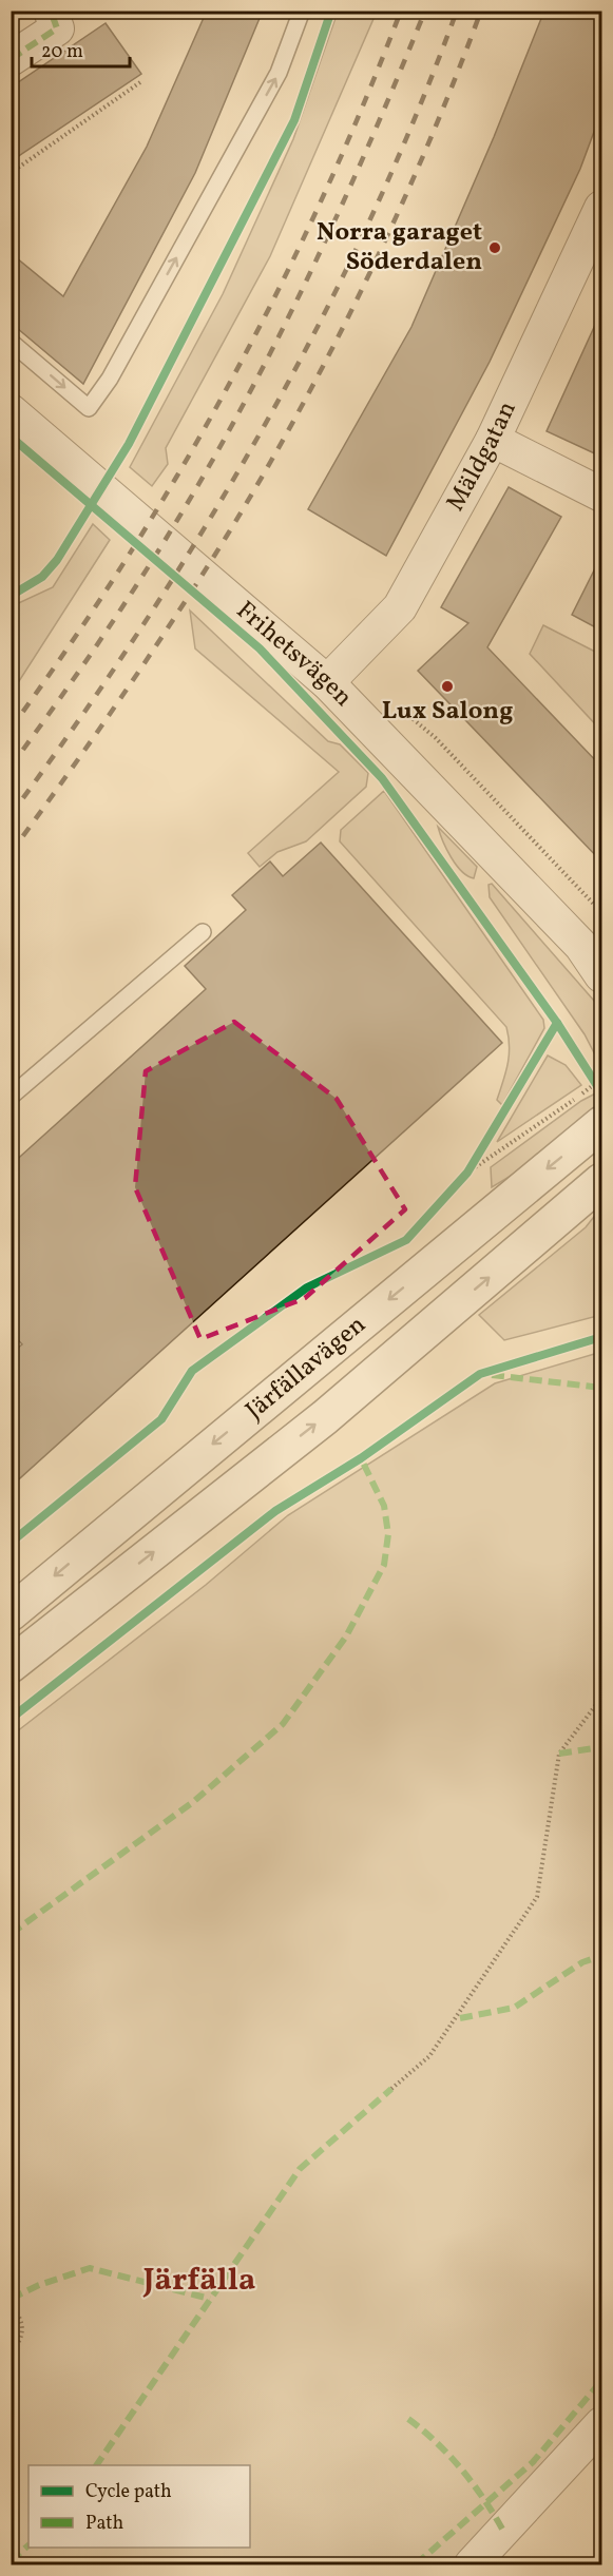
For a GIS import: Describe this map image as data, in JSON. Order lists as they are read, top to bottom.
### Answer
{
  "streets": {
    "street": ["Mäldgatan", "Frihetsvägen", "Järfällavägen"]
  },
  "crossings": [
    ["Mäldgatan", "Frihetsvägen"]
  ],
  "districts": ["Järfälla"],
  "places": ["Norra garaget Söderdalen", "Lux Salong"],
  "legend": ["Cycle path", "Path"],
  "scale_bar": "20 m"
}
